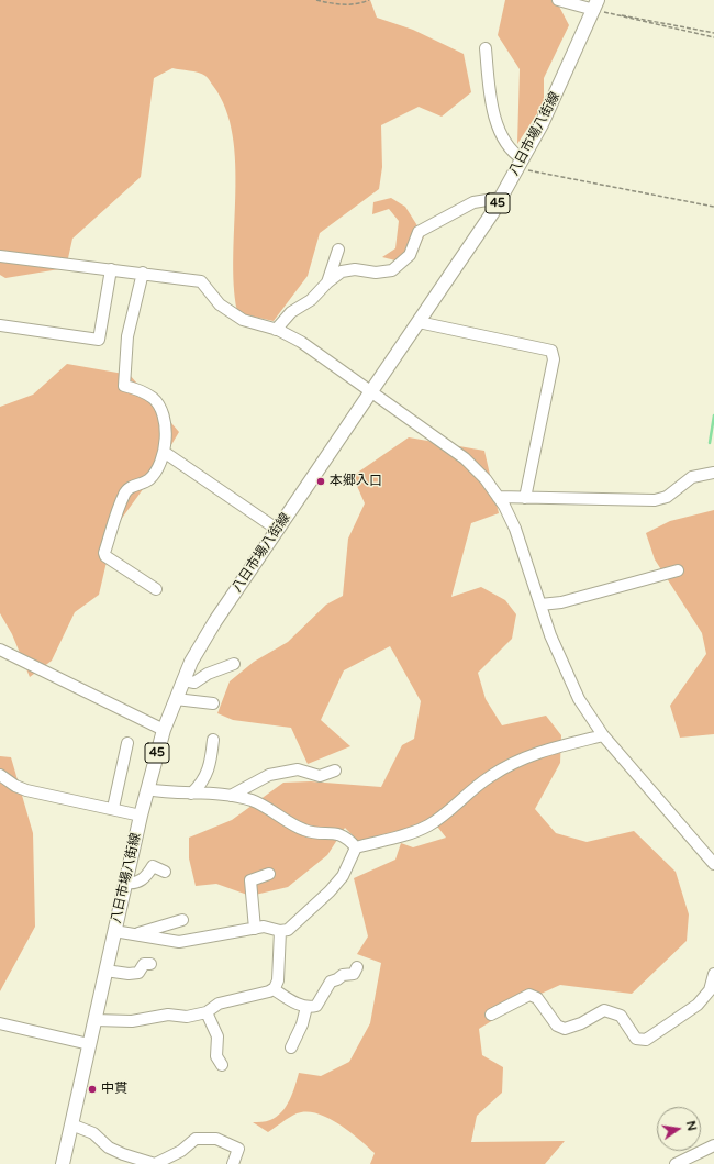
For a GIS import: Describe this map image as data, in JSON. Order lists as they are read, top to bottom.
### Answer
{
  "streets": {
    "main road": ["八日市場八街線", "45"]
  },
  "places": ["本郷入口", "中貫"],
  "north": "right"
}
